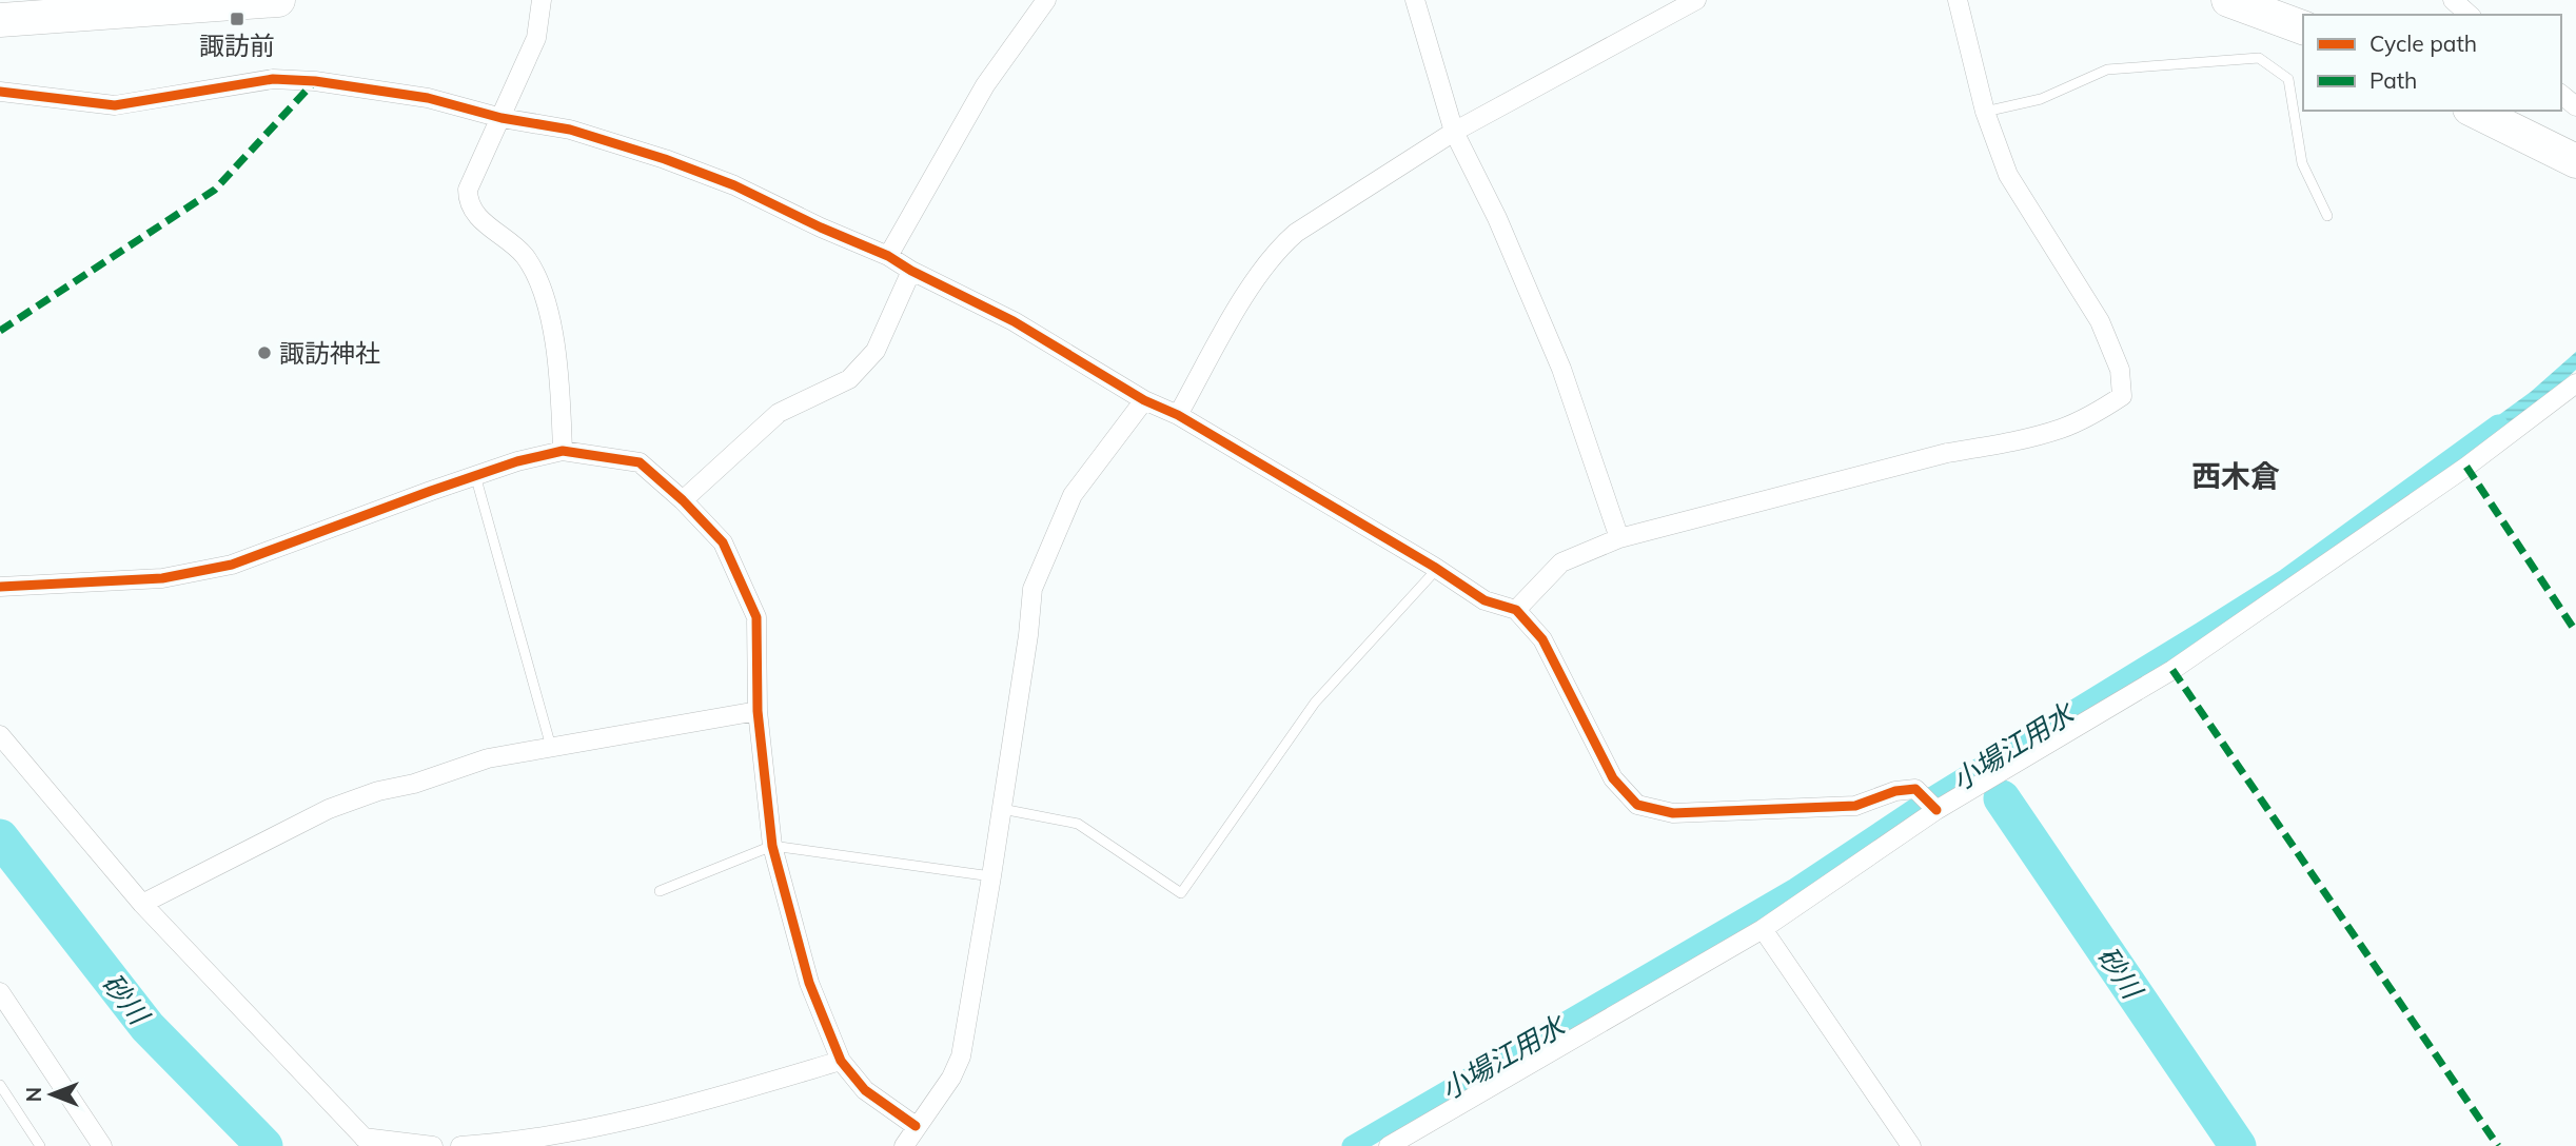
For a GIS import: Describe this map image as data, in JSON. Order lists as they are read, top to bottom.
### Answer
{
  "districts": ["西木倉"],
  "water": ["小場江用水", "砂川"],
  "places": {
    "transit": ["諏訪前"],
    "other": ["諏訪神社"]
  },
  "legend": ["Cycle path", "Path"],
  "north": "left"
}
